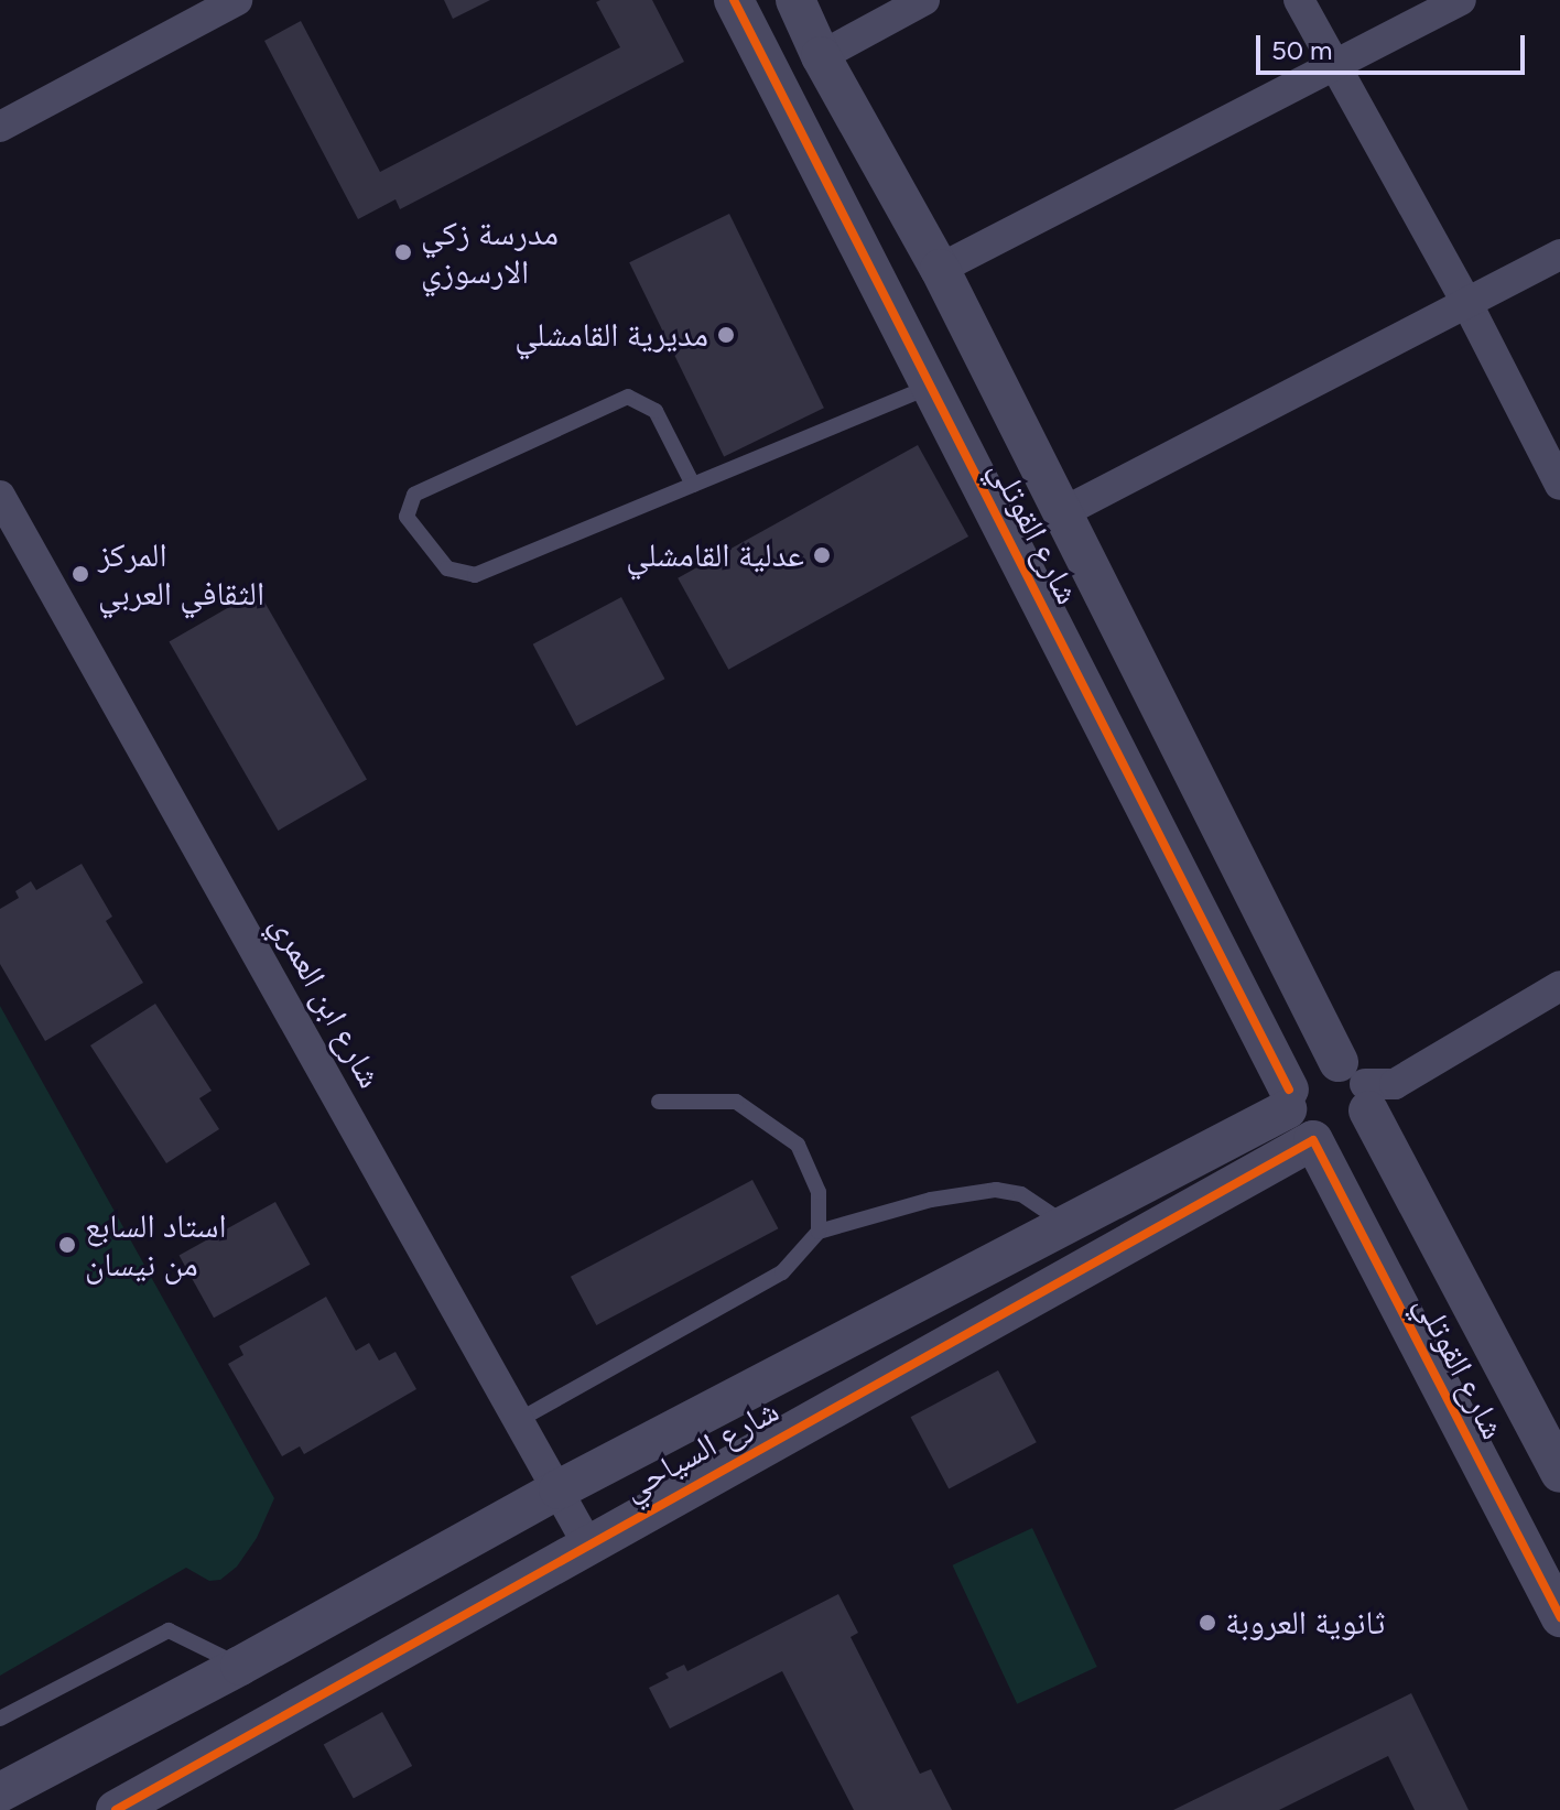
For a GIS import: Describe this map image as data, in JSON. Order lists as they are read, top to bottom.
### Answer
{
  "streets": {
    "street": ["شارع القوتلي", "شارع ابن العمري", "شارع السياحي"]
  },
  "crossings": [
    ["شارع القوتلي", "شارع السياحي"],
    ["شارع ابن العمري", "شارع السياحي"]
  ],
  "places": [
    "مدرسة زكي الارسوزي",
    "مديرية القامشلي",
    "عدلية القامشلي",
    "المركز الثقافي العربي",
    "استاد السابع من نيسان",
    "ثانوية العروبة"
  ],
  "scale_bar": "50 m"
}
